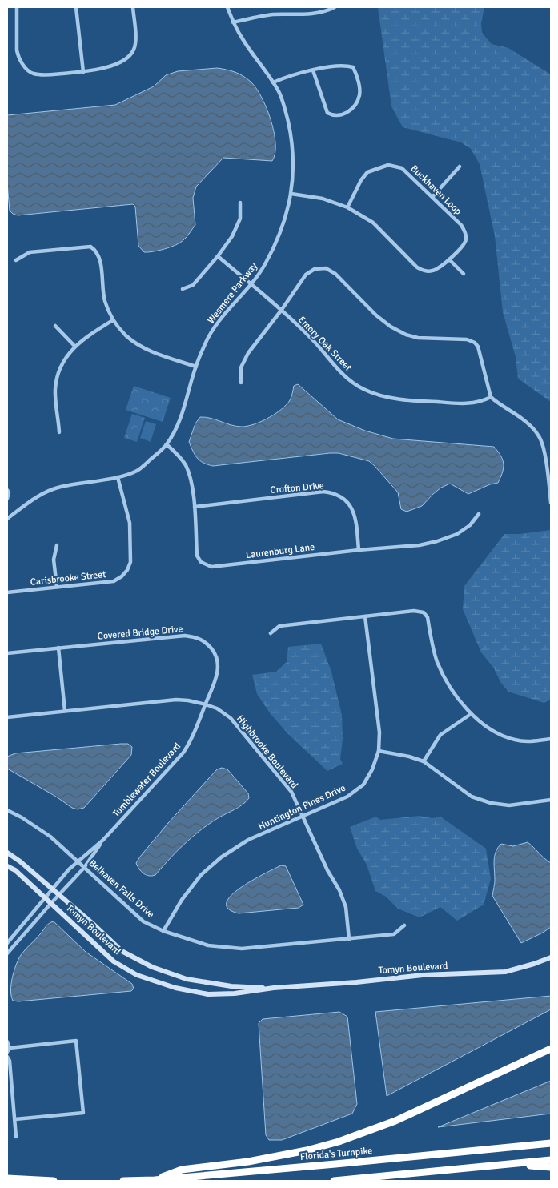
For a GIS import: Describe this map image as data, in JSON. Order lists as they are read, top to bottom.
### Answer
{
  "streets": {
    "highway": ["Florida's Turnpike"],
    "street": [
      "Buckhaven Loop",
      "Wesmere Parkway",
      "Emory Oak Street",
      "Crofton Drive",
      "Laurenburg Lane",
      "Carisbrooke Street",
      "Covered Bridge Drive",
      "Highbrooke Boulevard",
      "Tumblewater Boulevard",
      "Huntington Pines Drive",
      "Belhaven Falls Drive",
      "Tomyn Boulevard"
    ]
  },
  "crossings": [
    ["Buckhaven Loop", "Wesmere Parkway"],
    ["Wesmere Parkway", "Emory Oak Street"],
    ["Wesmere Parkway", "Laurenburg Lane"],
    ["Wesmere Parkway", "Carisbrooke Street"],
    ["Crofton Drive", "Laurenburg Lane"],
    ["Covered Bridge Drive", "Highbrooke Boulevard"],
    ["Covered Bridge Drive", "Tumblewater Boulevard"],
    ["Highbrooke Boulevard", "Tumblewater Boulevard"],
    ["Highbrooke Boulevard", "Huntington Pines Drive"],
    ["Highbrooke Boulevard", "Belhaven Falls Drive"],
    ["Tumblewater Boulevard", "Belhaven Falls Drive"],
    ["Tumblewater Boulevard", "Tomyn Boulevard"],
    ["Huntington Pines Drive", "Belhaven Falls Drive"]
  ]
}
